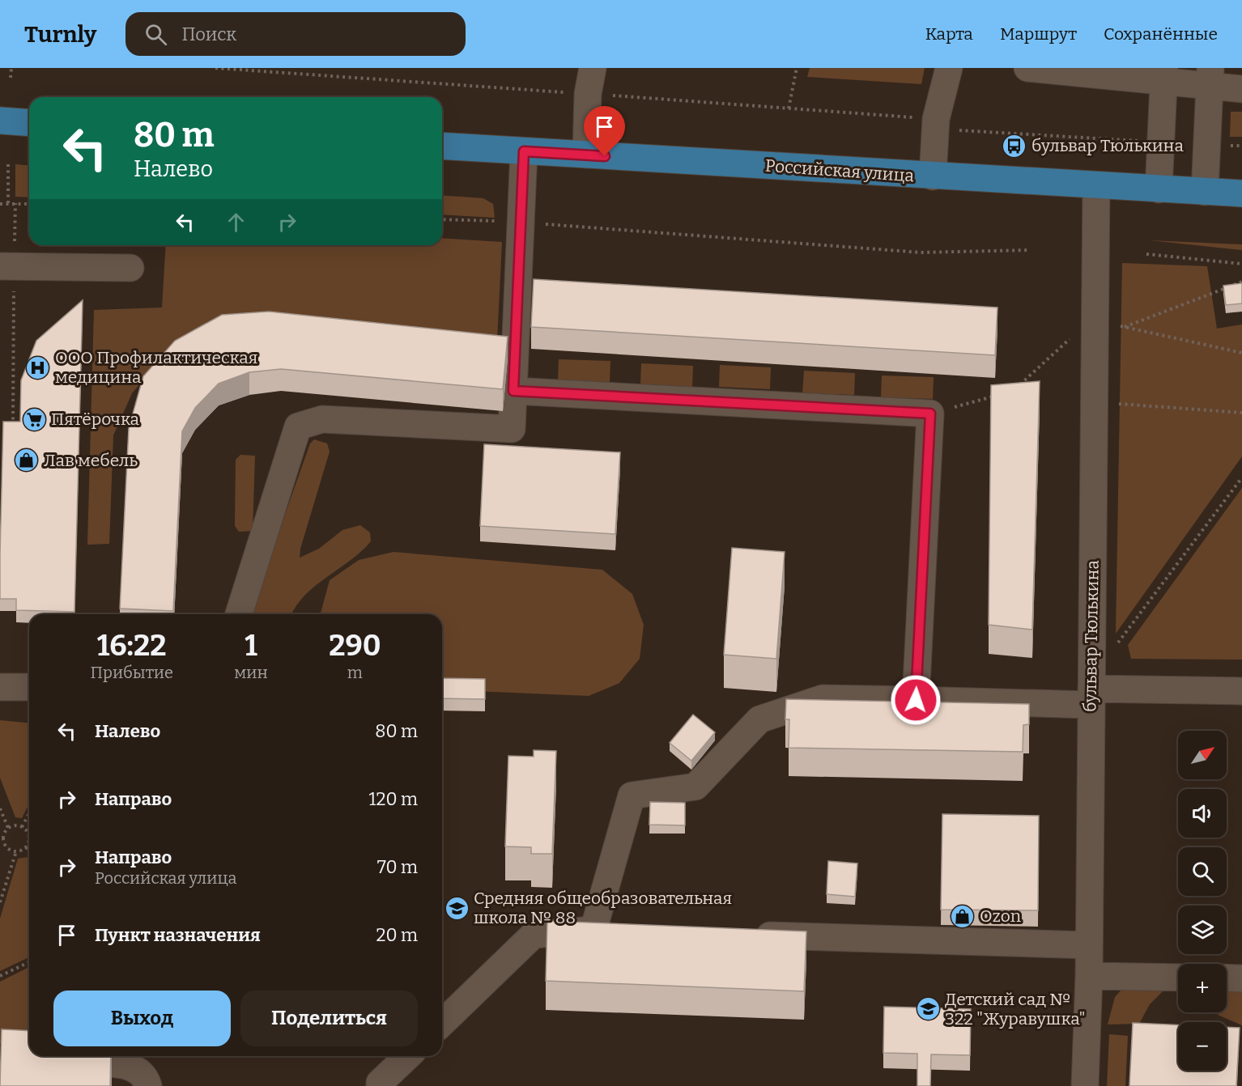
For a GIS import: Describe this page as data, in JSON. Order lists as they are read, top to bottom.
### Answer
{
  "streets": {
    "main road": ["Российская улица"],
    "street": ["бульвар Тюлькина"]
  },
  "crossings": [
    ["Российская улица", "бульвар Тюлькина"]
  ],
  "places": {
    "bus stop": ["бульвар Тюлькина"],
    "hospital": ["ООО Профилактическая медицина"],
    "supermarket": ["Пятёрочка"],
    "shop": ["Лав мебель", "Ozon"],
    "school or university": ["Средняя общеобразовательная школа № 88", "Детский сад № 322 \"Журавушка\""]
  },
  "north": "top right",
  "page": {
    "header": "Turnly",
    "search": "Поиск",
    "nav": ["Карта", "Маршрут", "Сохранённые"],
    "turn": ["80 m", "Налево"],
    "eta": [
      "16:22",
      "Прибытие",
      "1",
      "мин",
      "290",
      "m"
    ],
    "list": [
      {
        "name": "Налево",
        "value": "80 m"
      },
      {
        "name": "Направо",
        "value": "120 m"
      },
      {
        "name": "Направо",
        "note": "Российская улица",
        "value": "70 m"
      },
      {
        "name": "Пункт назначения",
        "value": "20 m"
      }
    ],
    "map_buttons": ["+", "−"],
    "buttons": ["Выход", "Поделиться"]
  }
}
